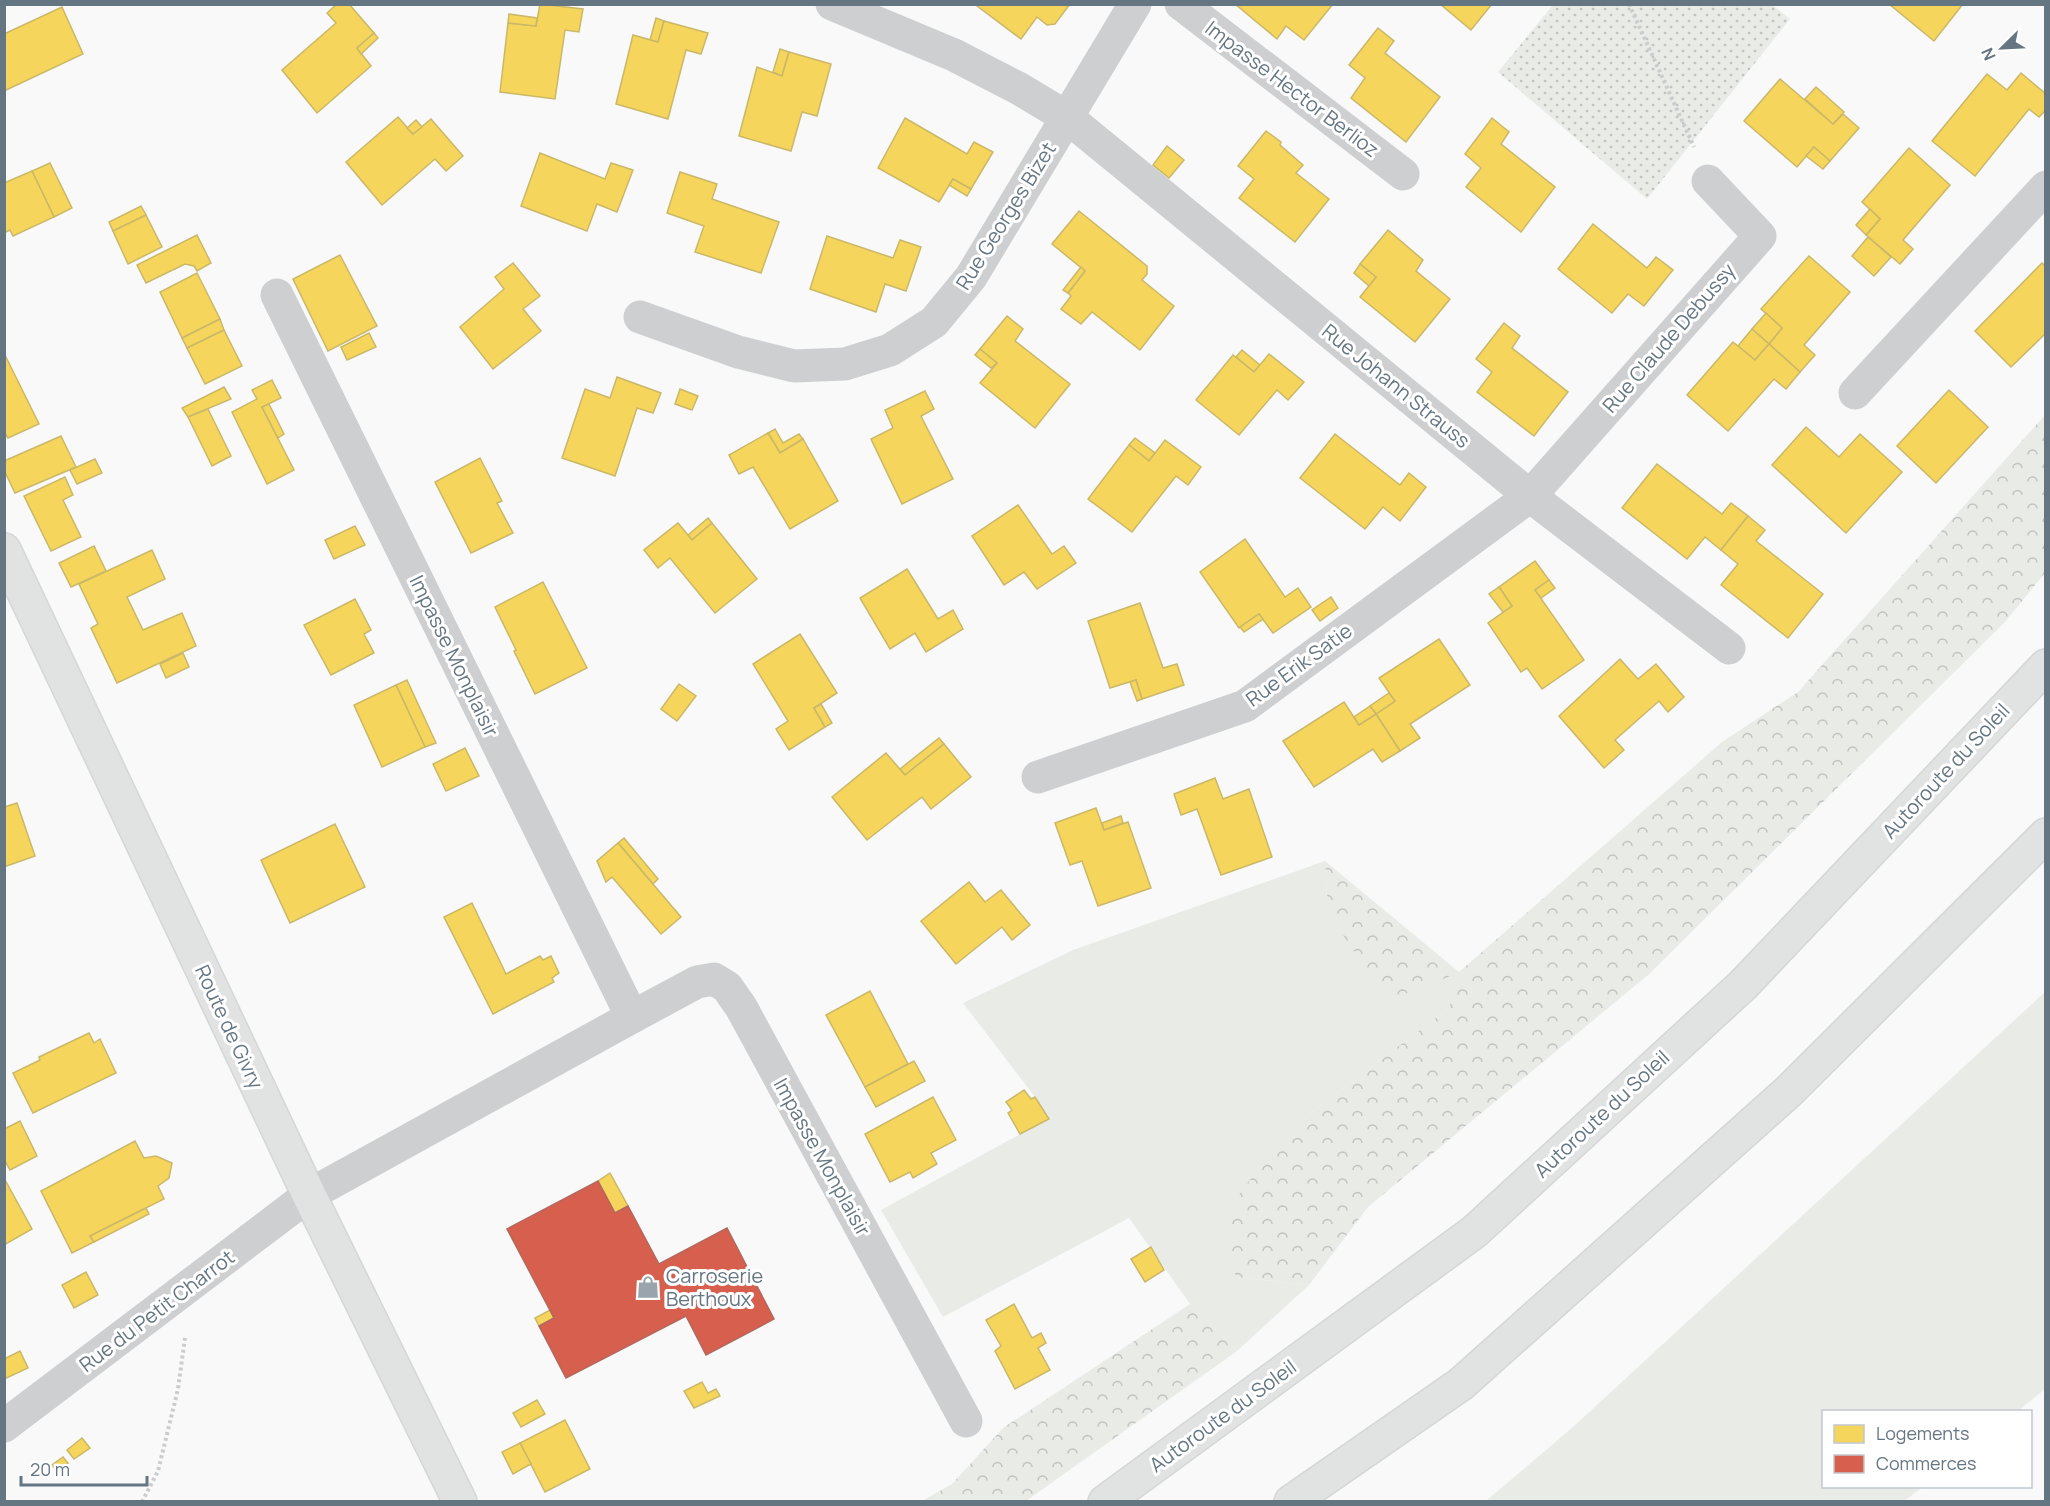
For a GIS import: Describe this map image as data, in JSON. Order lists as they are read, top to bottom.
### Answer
{
  "streets": {
    "main road": ["Autoroute du Soleil", "Route de Givry"],
    "street": [
      "Impasse Hector Berlioz",
      "Rue Georges Bizet",
      "Rue Claude Debussy",
      "Rue Johann Strauss",
      "Impasse Monplaisir",
      "Rue Erik Satie",
      "Rue du Petit Charrot"
    ]
  },
  "crossings": [
    ["Rue Georges Bizet", "Rue Johann Strauss"],
    ["Rue Claude Debussy", "Rue Johann Strauss"],
    ["Rue Claude Debussy", "Rue Erik Satie"],
    ["Rue Johann Strauss", "Rue Erik Satie"],
    ["Impasse Monplaisir", "Route de Givry"],
    ["Impasse Monplaisir", "Rue du Petit Charrot"],
    ["Route de Givry", "Rue du Petit Charrot"]
  ],
  "places": {
    "shop": ["Carroserie Berthoux"]
  },
  "legend": ["Logements", "Commerces"],
  "scale_bar": "20 m",
  "north": "bottom left"
}
